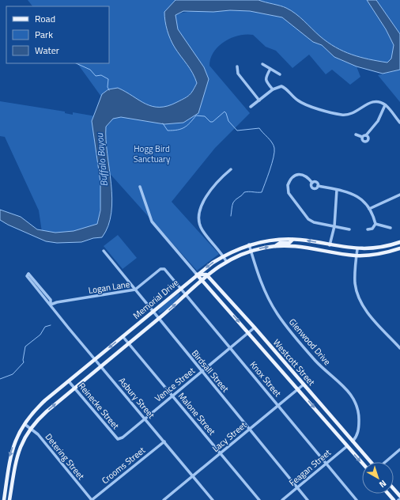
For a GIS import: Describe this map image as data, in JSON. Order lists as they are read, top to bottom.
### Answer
{
  "streets": {
    "main road": ["Memorial Drive", "Westcott Street"],
    "street": [
      "Logan Lane",
      "Glenwood Drive",
      "Birdsall Street",
      "Knox Street",
      "Venice Street",
      "Asbury Street",
      "Reinecke Street",
      "Malone Street",
      "Lacy Street",
      "Detering Street",
      "Crooms Street",
      "Feagan Street"
    ]
  },
  "crossings": [
    ["Logan Lane", "Birdsall Street"],
    ["Logan Lane", "Knox Street"],
    ["Logan Lane", "Asbury Street"],
    ["Memorial Drive", "Glenwood Drive"],
    ["Memorial Drive", "Westcott Street"],
    ["Memorial Drive", "Birdsall Street"],
    ["Memorial Drive", "Knox Street"],
    ["Memorial Drive", "Asbury Street"],
    ["Memorial Drive", "Reinecke Street"],
    ["Memorial Drive", "Malone Street"],
    ["Memorial Drive", "Detering Street"],
    ["Glenwood Drive", "Westcott Street"],
    ["Westcott Street", "Venice Street"],
    ["Westcott Street", "Lacy Street"],
    ["Westcott Street", "Feagan Street"],
    ["Birdsall Street", "Venice Street"],
    ["Birdsall Street", "Lacy Street"],
    ["Birdsall Street", "Feagan Street"],
    ["Knox Street", "Venice Street"],
    ["Knox Street", "Lacy Street"],
    ["Knox Street", "Feagan Street"],
    ["Venice Street", "Asbury Street"],
    ["Venice Street", "Reinecke Street"],
    ["Venice Street", "Malone Street"],
    ["Asbury Street", "Lacy Street"],
    ["Asbury Street", "Crooms Street"],
    ["Malone Street", "Lacy Street"],
    ["Detering Street", "Crooms Street"]
  ],
  "water": ["Buffalo Bayou"],
  "parks": ["Hogg Bird Sanctuary"],
  "legend": ["Road", "Park", "Water"],
  "north": "bottom right"
}
